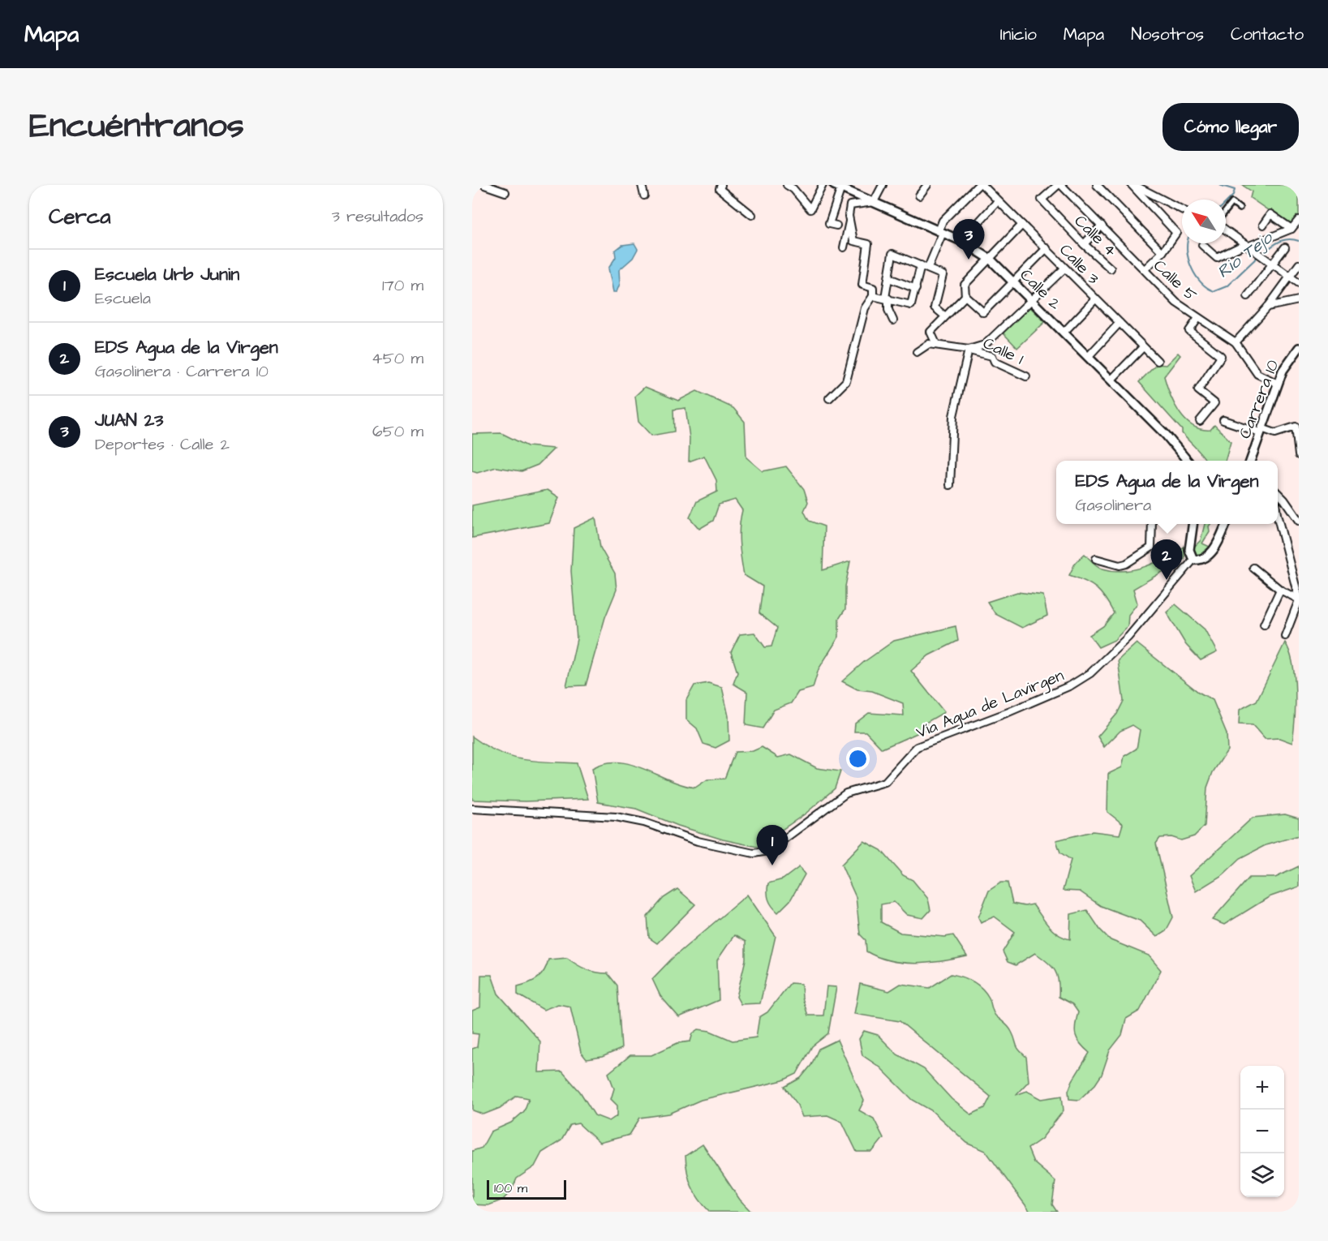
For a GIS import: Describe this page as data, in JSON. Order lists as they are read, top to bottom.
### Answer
{
  "streets": {
    "street": [
      "Calle 4",
      "Calle 3",
      "Calle 5",
      "Calle 2",
      "Calle 1",
      "Carrera 10",
      "Vía Agua de Lavirgen"
    ]
  },
  "crossings": [
    ["Calle 4", "Calle 5"],
    ["Calle 5", "Carrera 10"]
  ],
  "water": ["Rio Tejo"],
  "scale_bar": "100 m",
  "north": "top left",
  "page": {
    "header": "Mapa",
    "nav": [
      "Inicio",
      "Mapa",
      "Nosotros",
      "Contacto"
    ],
    "title": "Encuéntranos",
    "buttons": "Cómo llegar",
    "heading": ["Cerca", "3 resultados"],
    "pins": ["3", "2", "1"],
    "list": [
      {
        "mark": "1",
        "name": "Escuela Urb Junin",
        "note": "Escuela",
        "value": "170 m"
      },
      {
        "mark": "2",
        "name": "EDS Agua de la Virgen",
        "note": "Gasolinera · Carrera 10",
        "value": "450 m"
      },
      {
        "mark": "3",
        "name": "JUAN 23",
        "note": "Deportes · Calle 2",
        "value": "650 m"
      }
    ],
    "popup": ["EDS Agua de la Virgen", "Gasolinera"],
    "map_buttons": ["+", "−"],
    "scale": "100 m"
  }
}
